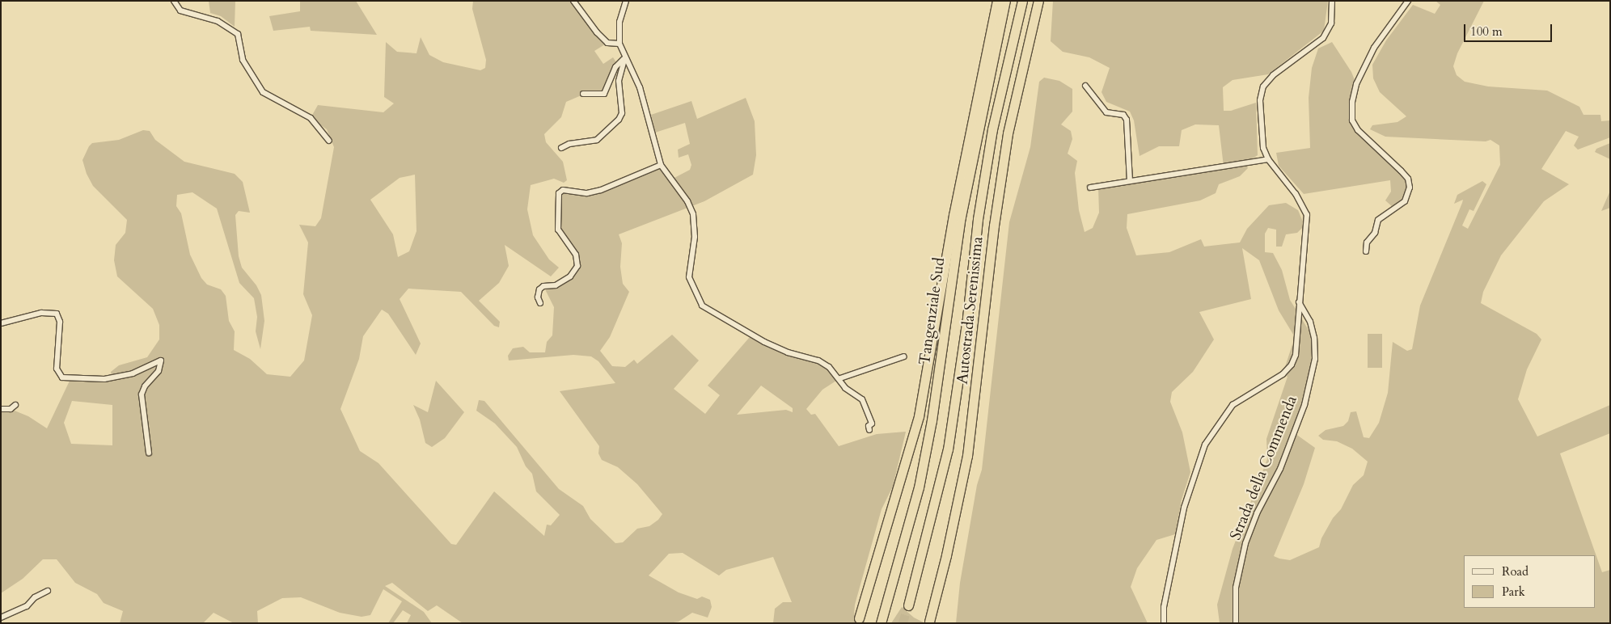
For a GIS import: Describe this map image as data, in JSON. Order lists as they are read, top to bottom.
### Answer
{
  "streets": {
    "highway": ["Autostrada Serenissima", "Tangenziale Sud"],
    "street": ["Strada della Commenda"]
  },
  "legend": ["Road", "Park"],
  "scale_bar": "100 m"
}
